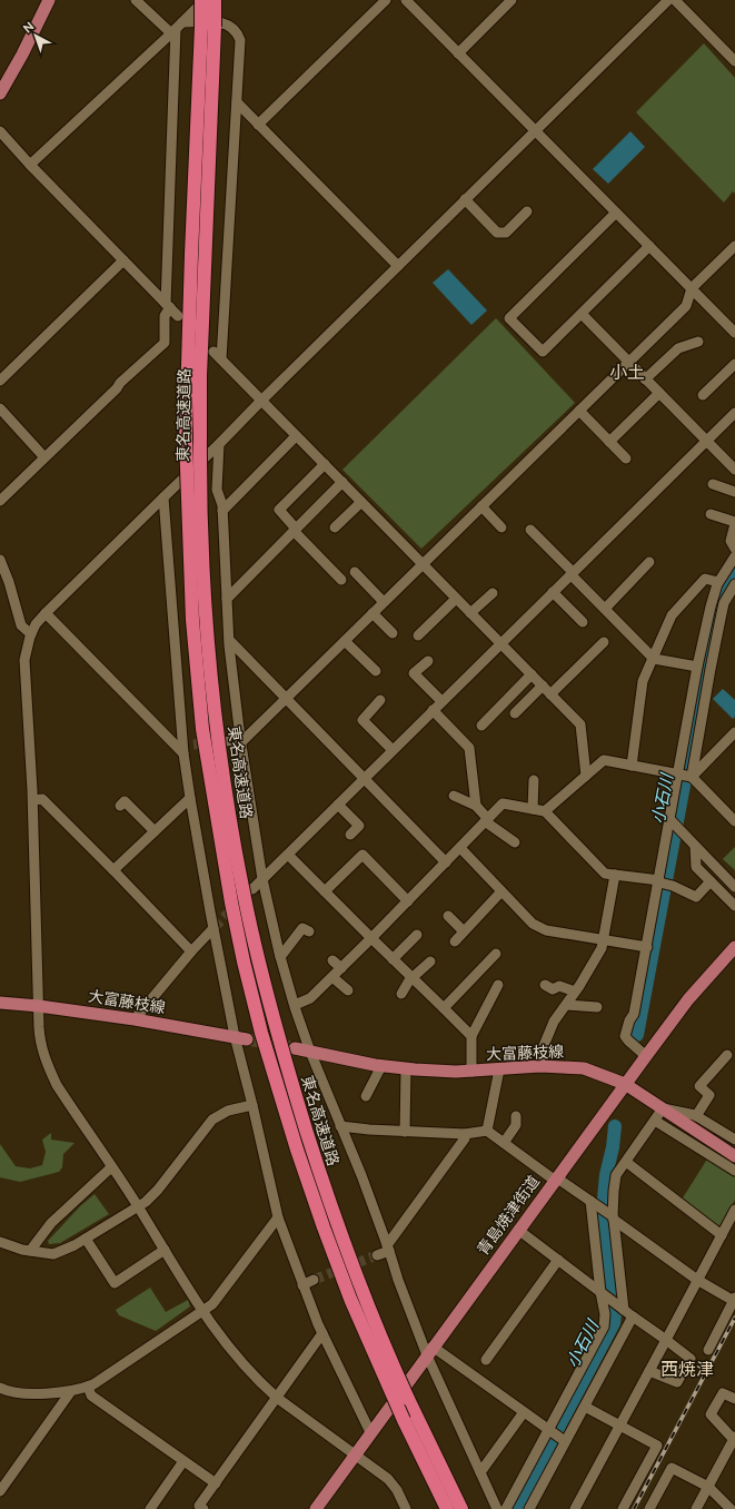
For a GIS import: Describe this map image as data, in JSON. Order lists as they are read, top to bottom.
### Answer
{
  "streets": {
    "highway": ["東名高速道路"],
    "main road": ["大富藤枝線", "青島焼津街道"]
  },
  "crossings": [
    ["大富藤枝線", "青島焼津街道"]
  ],
  "districts": ["小土", "西焼津"],
  "water": ["小石川"],
  "north": "top left"
}
